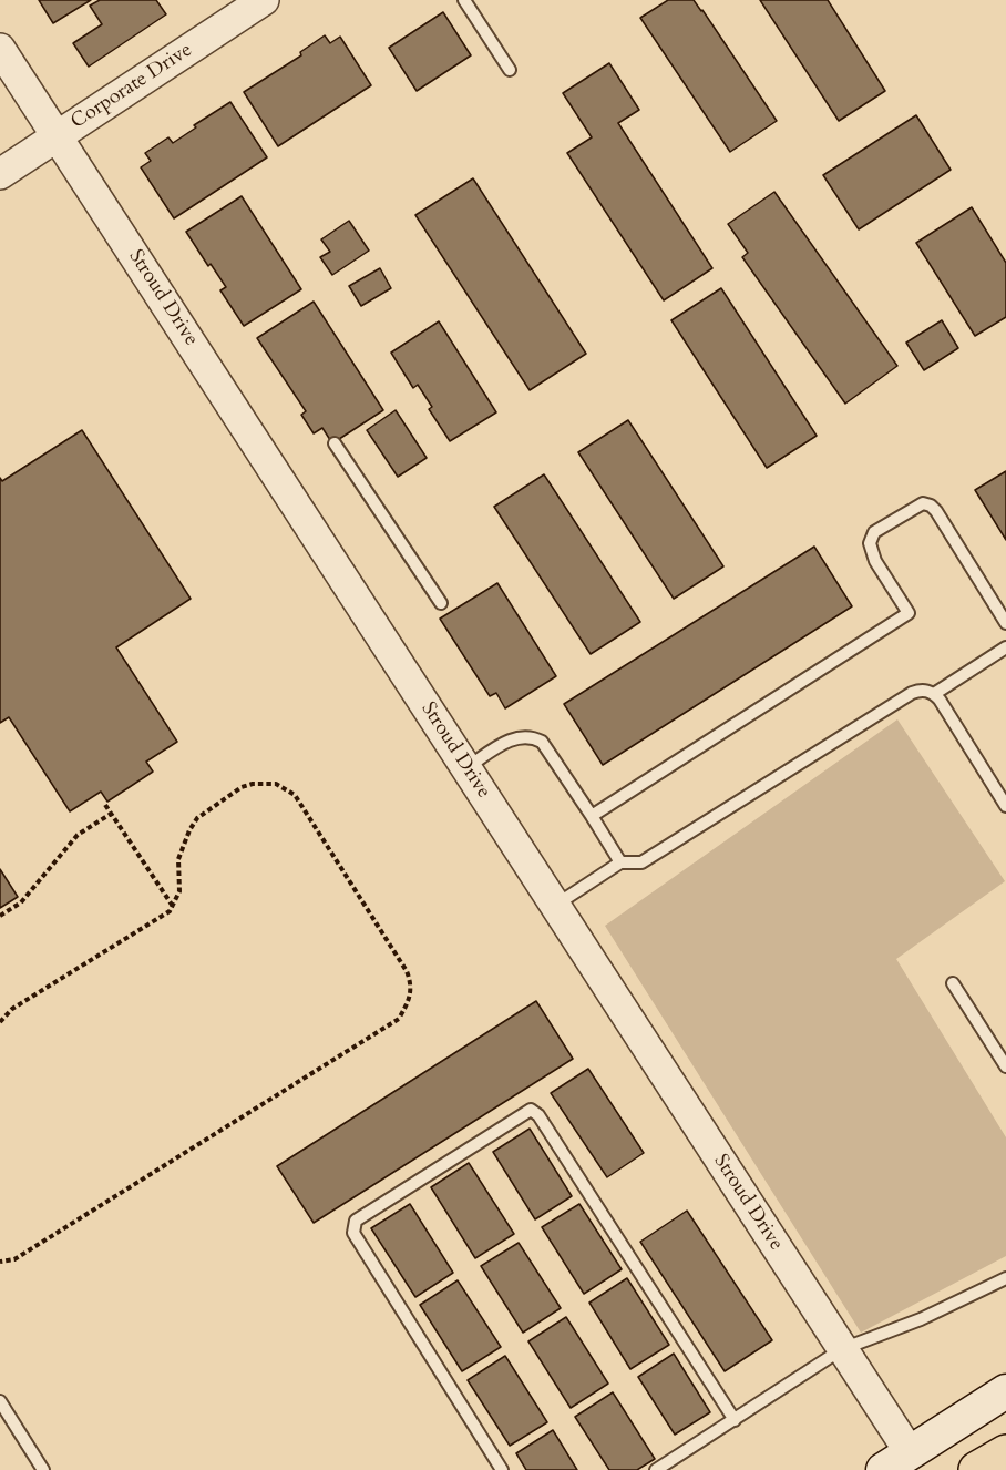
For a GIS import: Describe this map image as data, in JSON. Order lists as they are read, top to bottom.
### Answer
{
  "streets": {
    "street": ["Corporate Drive", "Stroud Drive"]
  },
  "crossings": [
    ["Corporate Drive", "Stroud Drive"]
  ]
}
